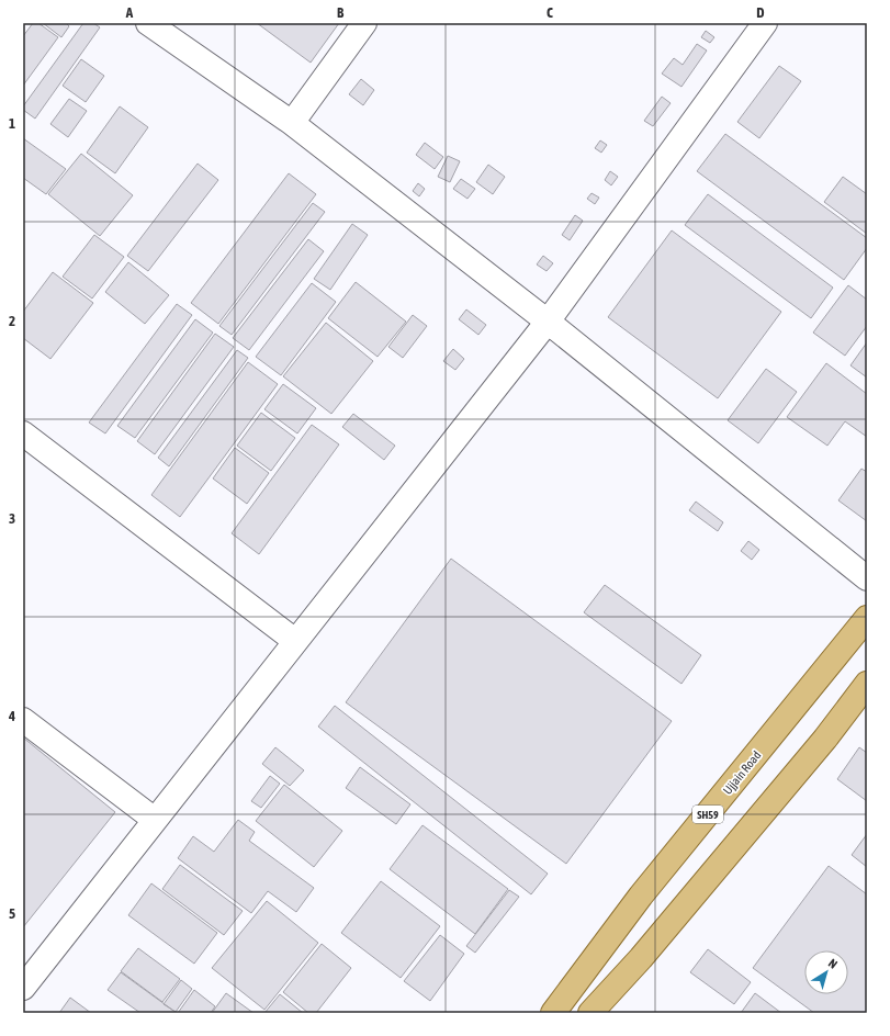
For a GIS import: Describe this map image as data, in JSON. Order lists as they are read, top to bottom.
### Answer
{
  "streets": {
    "main road": ["Ujjain Road", "SH59"]
  },
  "north": "top right",
  "grid": {
    "columns": [
      "A",
      "B",
      "C",
      "D"
    ],
    "rows": [
      "1",
      "2",
      "3",
      "4",
      "5"
    ]
  }
}
